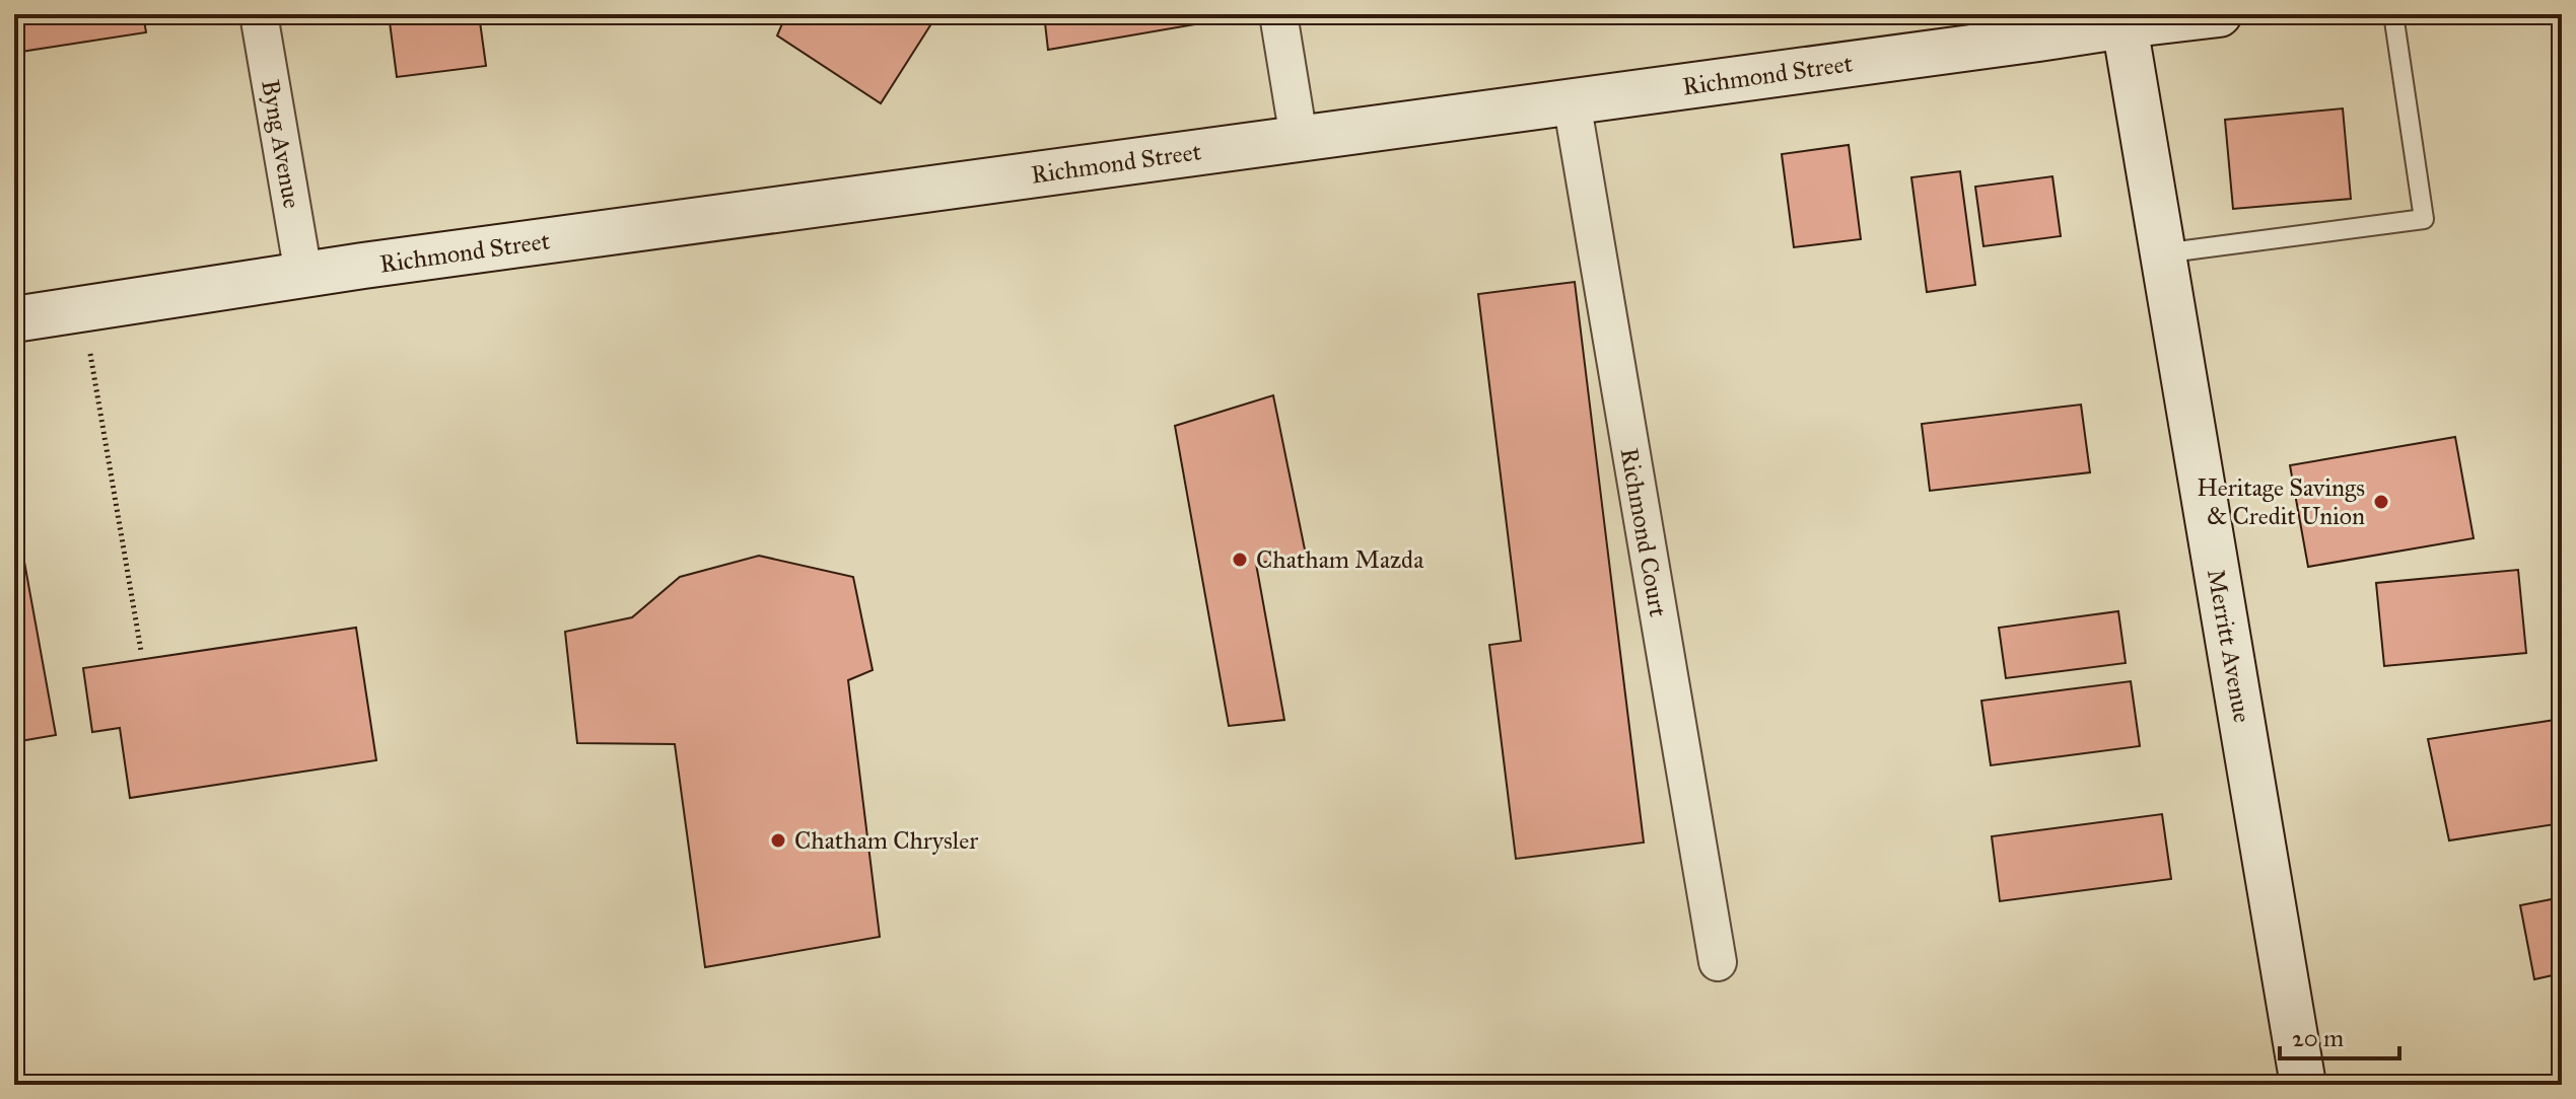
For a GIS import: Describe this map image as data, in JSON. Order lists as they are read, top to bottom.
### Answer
{
  "streets": {
    "main road": ["Richmond Street", "Merritt Avenue"],
    "street": ["Byng Avenue", "Richmond Court"]
  },
  "crossings": [
    ["Richmond Street", "Byng Avenue"],
    ["Richmond Street", "Richmond Court"],
    ["Richmond Street", "Merritt Avenue"]
  ],
  "places": ["Heritage Savings & Credit Union", "Chatham Mazda", "Chatham Chrysler"],
  "scale_bar": "20 m"
}
